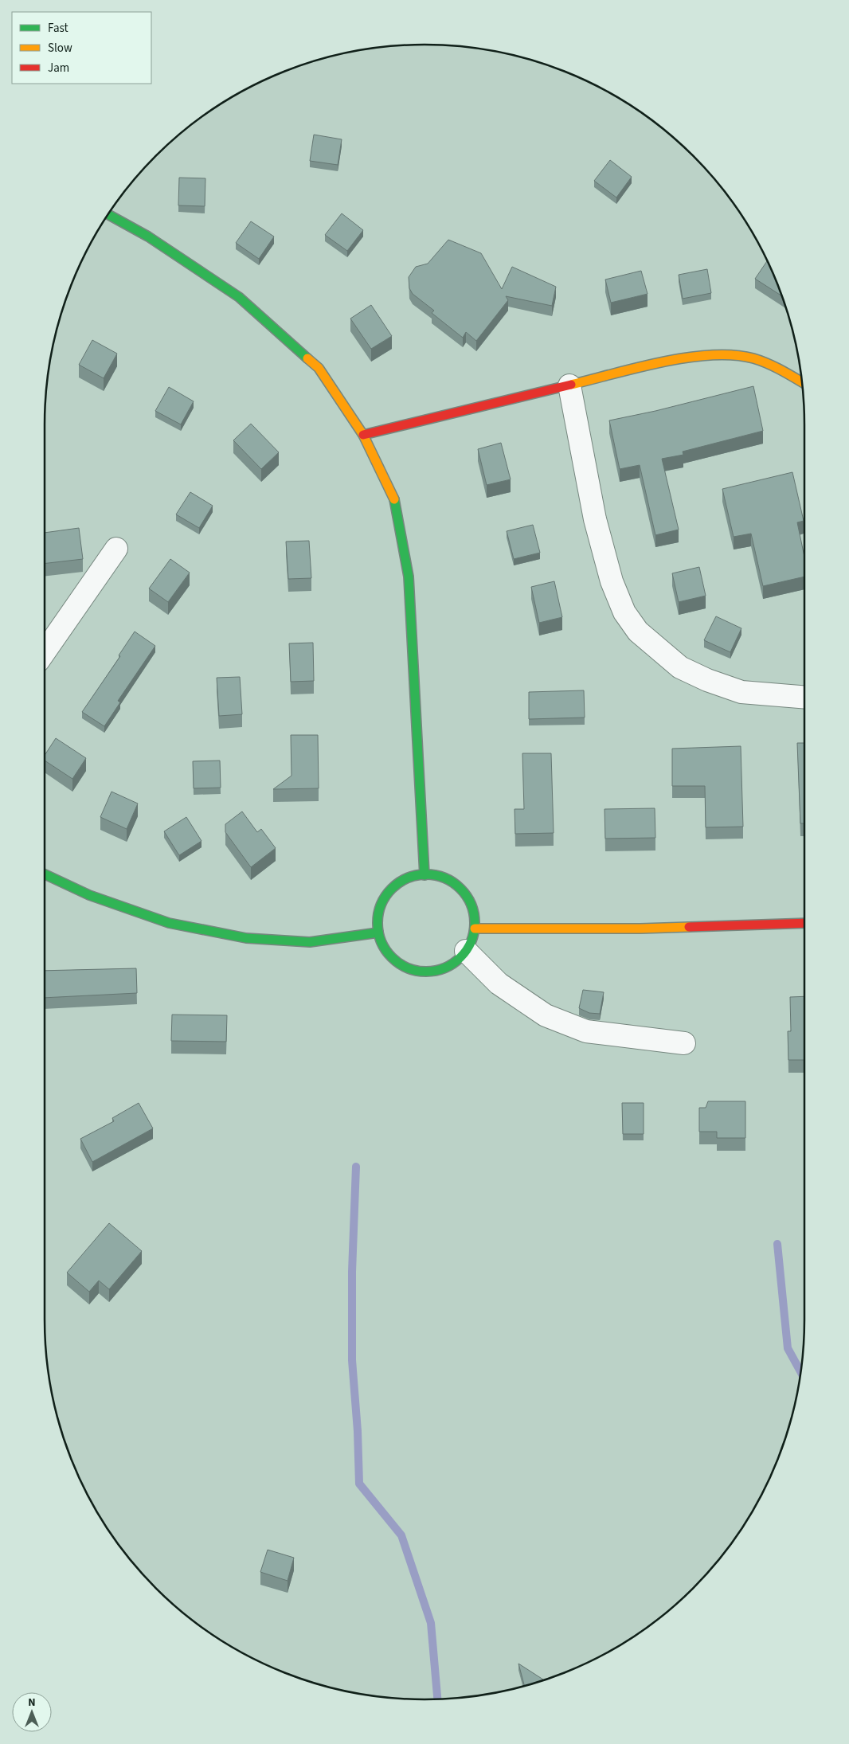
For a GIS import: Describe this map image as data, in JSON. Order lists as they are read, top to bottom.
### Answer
{
  "legend": ["Fast", "Slow", "Jam"],
  "north": "top"
}
